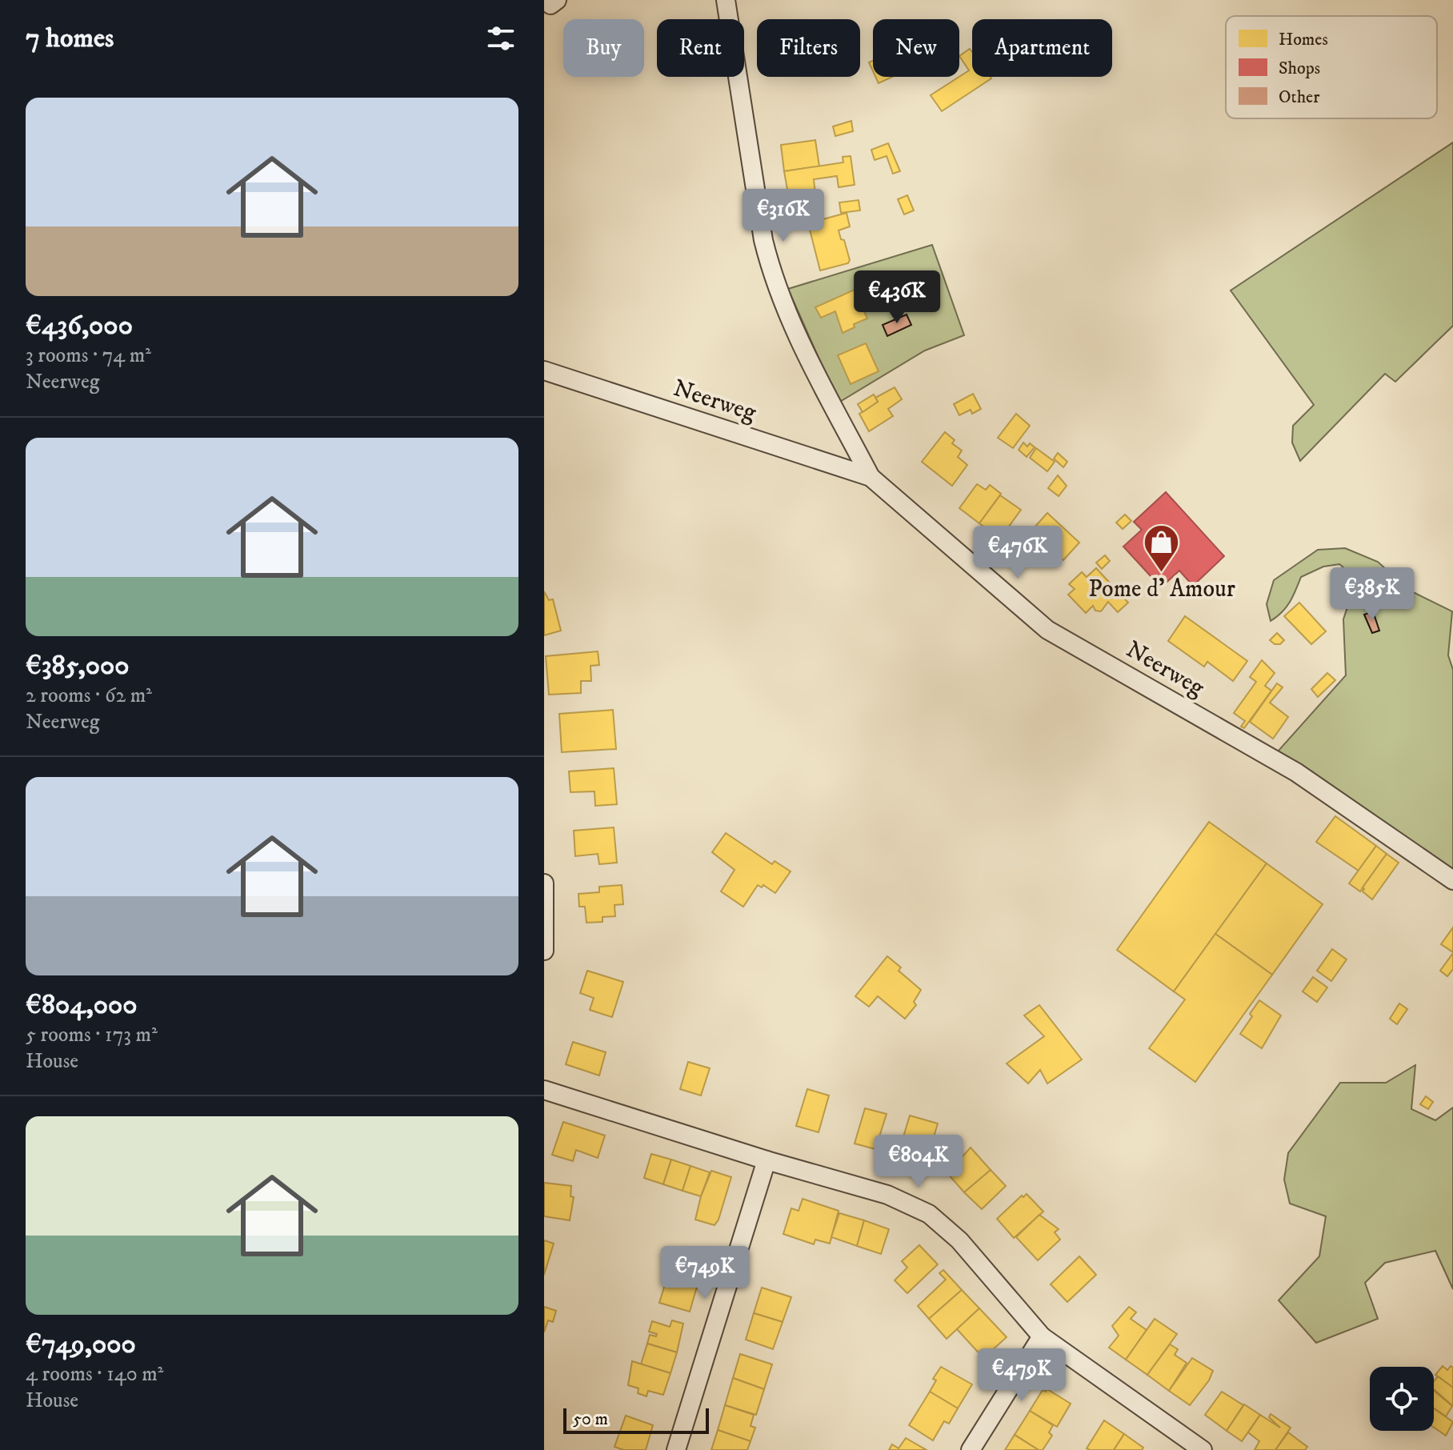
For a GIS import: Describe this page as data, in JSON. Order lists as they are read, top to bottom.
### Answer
{
  "streets": {
    "street": ["Neerweg"]
  },
  "places": {
    "shop": ["Pome d' Amour"]
  },
  "legend": ["Homes", "Shops", "Other"],
  "scale_bar": "50 m",
  "page": {
    "heading": "7 homes",
    "chip": [
      "Buy",
      "Rent",
      "Filters",
      "New",
      "Apartment"
    ],
    "list": [
      {
        "name": "€436,000",
        "note": "3 rooms · 74 m² · Neerweg"
      },
      {
        "name": "€385,000",
        "note": "2 rooms · 62 m² · Neerweg"
      },
      {
        "name": "€804,000",
        "note": "5 rooms · 173 m² · House"
      },
      {
        "name": "€749,000",
        "note": "4 rooms · 140 m² · House"
      }
    ],
    "price": [
      "€316K",
      "€436K",
      "€476K",
      "€385K",
      "€804K",
      "€749K",
      "€479K"
    ],
    "scale": "50 m"
  }
}
